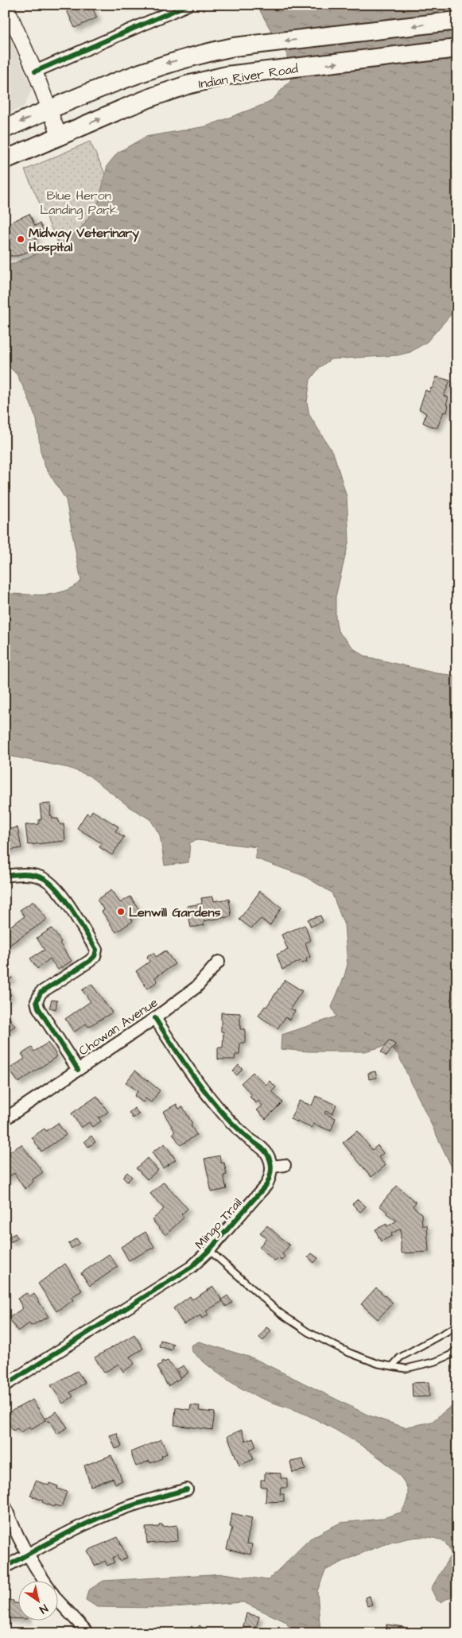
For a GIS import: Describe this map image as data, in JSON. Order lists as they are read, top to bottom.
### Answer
{
  "streets": {
    "main road": ["Indian River Road"],
    "street": ["Chowan Avenue", "Mingo Trail"]
  },
  "parks": ["Blue Heron Landing Park"],
  "places": ["Midway Veterinary Hospital", "Lenwill Gardens"],
  "north": "bottom right"
}
